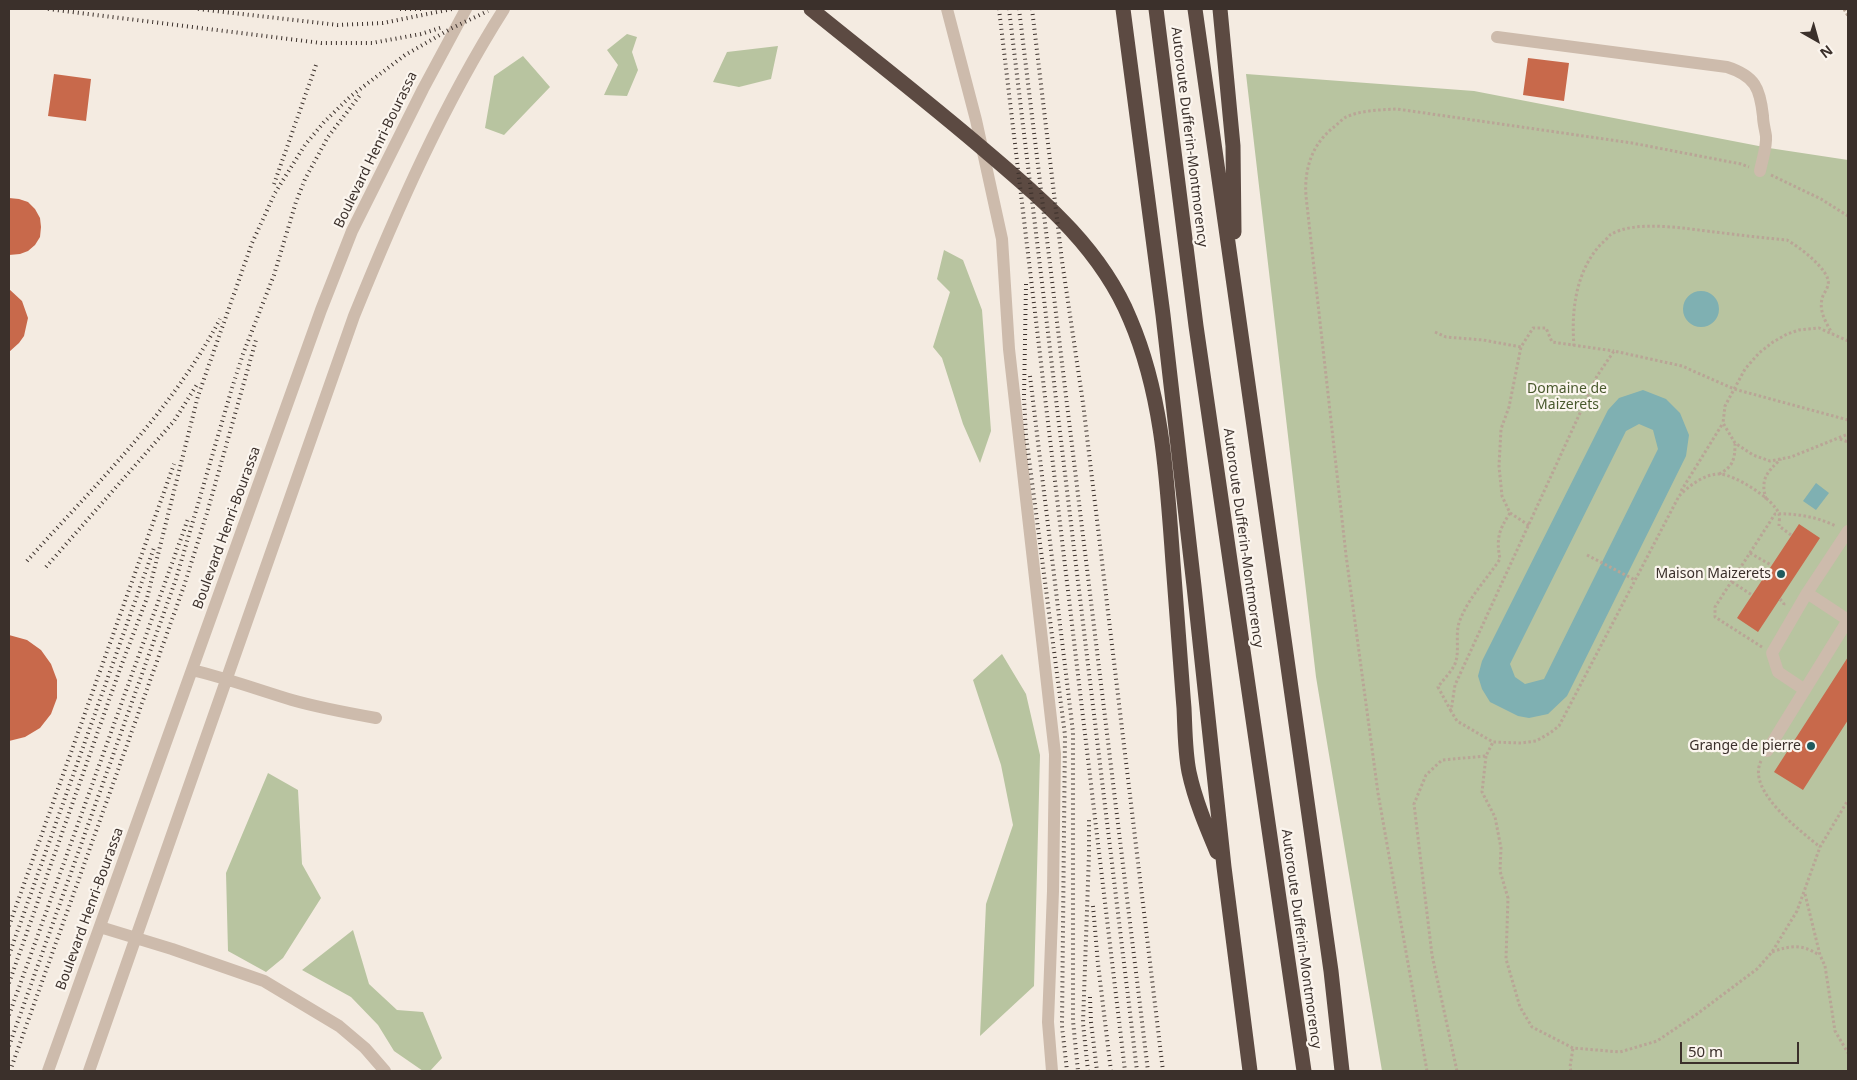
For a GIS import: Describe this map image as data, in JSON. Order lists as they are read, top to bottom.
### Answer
{
  "streets": {
    "highway": ["Autoroute Dufferin-Montmorency"],
    "street": ["Boulevard Henri-Bourassa"]
  },
  "parks": ["Domaine de Maizerets"],
  "places": ["Maison Maizerets", "Grange de pierre"],
  "scale_bar": "50 m",
  "north": "bottom right"
}
